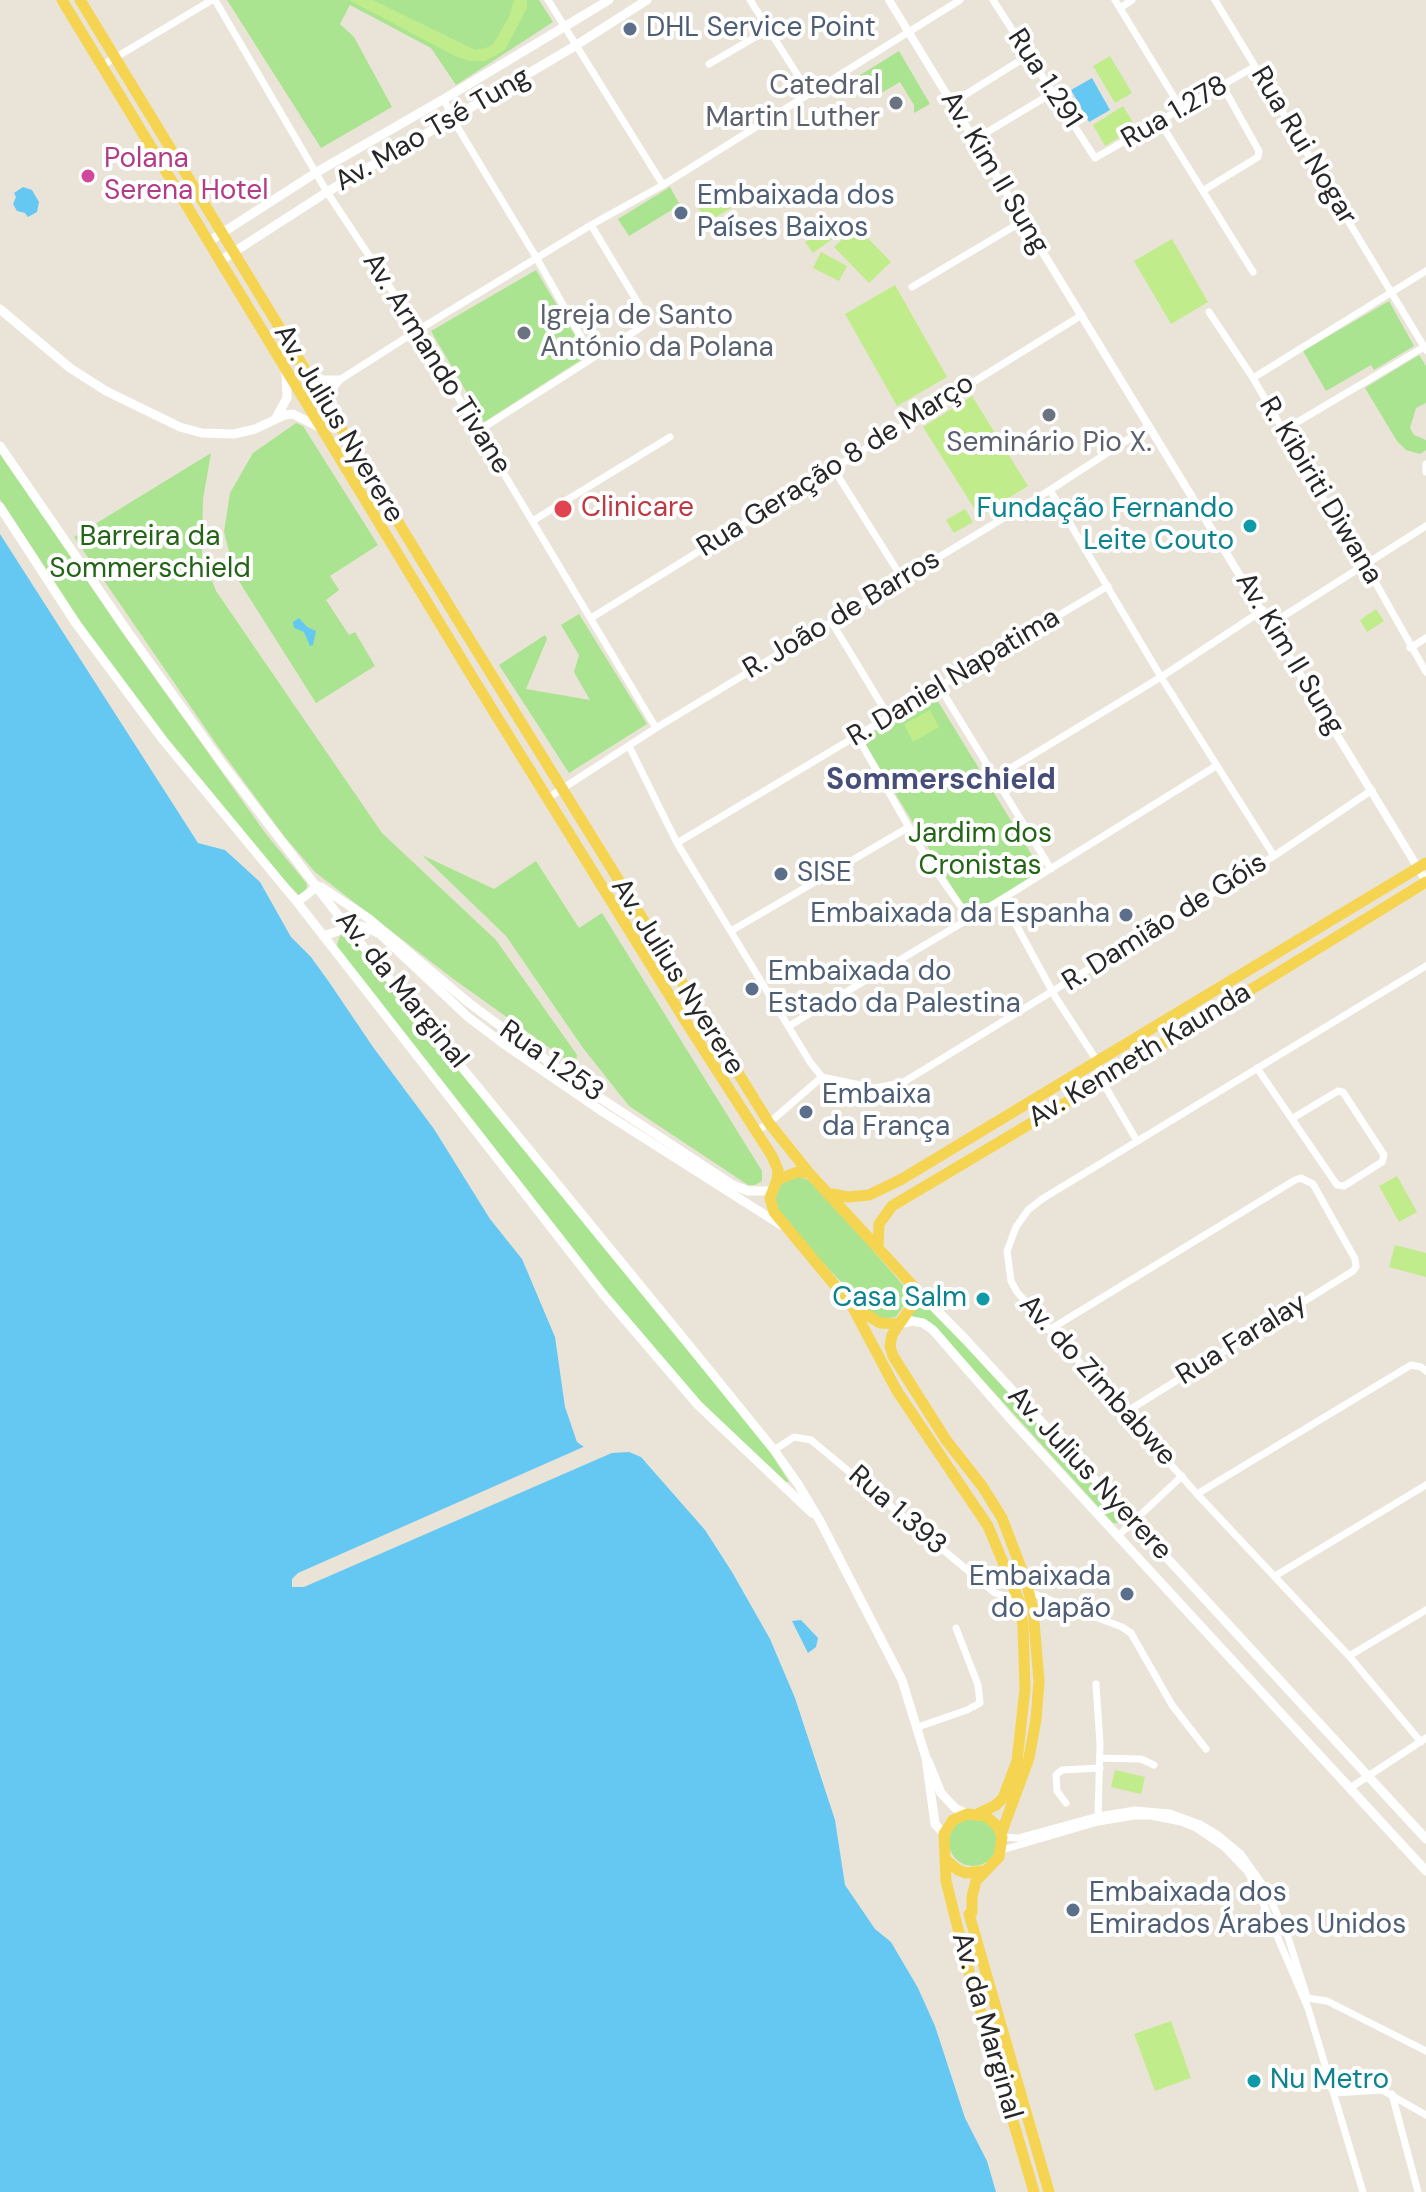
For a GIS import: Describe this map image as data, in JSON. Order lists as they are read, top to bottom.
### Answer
{
  "streets": {
    "main road": [
      "Av. Mao Tsé Tung",
      "Av. Julius Nyerere",
      "Av. da Marginal",
      "Av. Kenneth Kaunda",
      "Rua 1.253"
    ],
    "street": [
      "Rua 1.291",
      "Rua 1.278",
      "Rua Rui Nogar",
      "Av. Kim II Sung",
      "Av. Armando Tivane",
      "Rua Geração 8 de Março",
      "R. Kibiriti Diwana",
      "R. João de Barros",
      "Av. Kim Il Sung",
      "R. Daniel Napatima",
      "R. Damião de Góis",
      "Rua Faralay",
      "Av. do Zimbabwe",
      "Rua 1.393"
    ]
  },
  "crossings": [
    ["Rua 1.291", "Rua 1.278"],
    ["Rua 1.278", "Rua Rui Nogar"],
    ["Av. Mao Tsé Tung", "Av. Armando Tivane"],
    ["Av. Mao Tsé Tung", "Av. Julius Nyerere"],
    ["Av. Kim II Sung", "Rua Geração 8 de Março"],
    ["Av. Kim II Sung", "Av. Kim Il Sung"],
    ["Av. Armando Tivane", "Rua Geração 8 de Março"],
    ["Av. Armando Tivane", "R. João de Barros"],
    ["Av. Julius Nyerere", "R. João de Barros"],
    ["Av. Julius Nyerere", "Av. Kenneth Kaunda"],
    ["Av. Julius Nyerere", "Rua 1.253"],
    ["R. João de Barros", "Av. Kim Il Sung"],
    ["Av. Kim Il Sung", "R. Damião de Góis"],
    ["Av. Kim Il Sung", "Av. Kenneth Kaunda"],
    ["Av. da Marginal", "Rua 1.253"],
    ["Av. da Marginal", "Rua 1.393"],
    ["Rua Faralay", "Av. do Zimbabwe"]
  ],
  "districts": ["Sommerschield"],
  "parks": ["Barreira da Sommerschield", "Jardim dos Cronistas"],
  "places": [
    "DHL Service Point",
    "Catedral Martin Luther",
    "Polana Serena Hotel",
    "Embaixada dos Países Baixos",
    "Igreja de Santo António da Polana",
    "Seminário Pio X.",
    "Clinicare",
    "Fundação Fernando Leite Couto",
    "SISE",
    "Embaixada da Espanha",
    "Embaixada do Estado da Palestina",
    "Embaixa da França",
    "Casa Salm",
    "Embaixada do Japão",
    "Embaixada dos Emirados Árabes Unidos",
    "Nu Metro"
  ]
}
